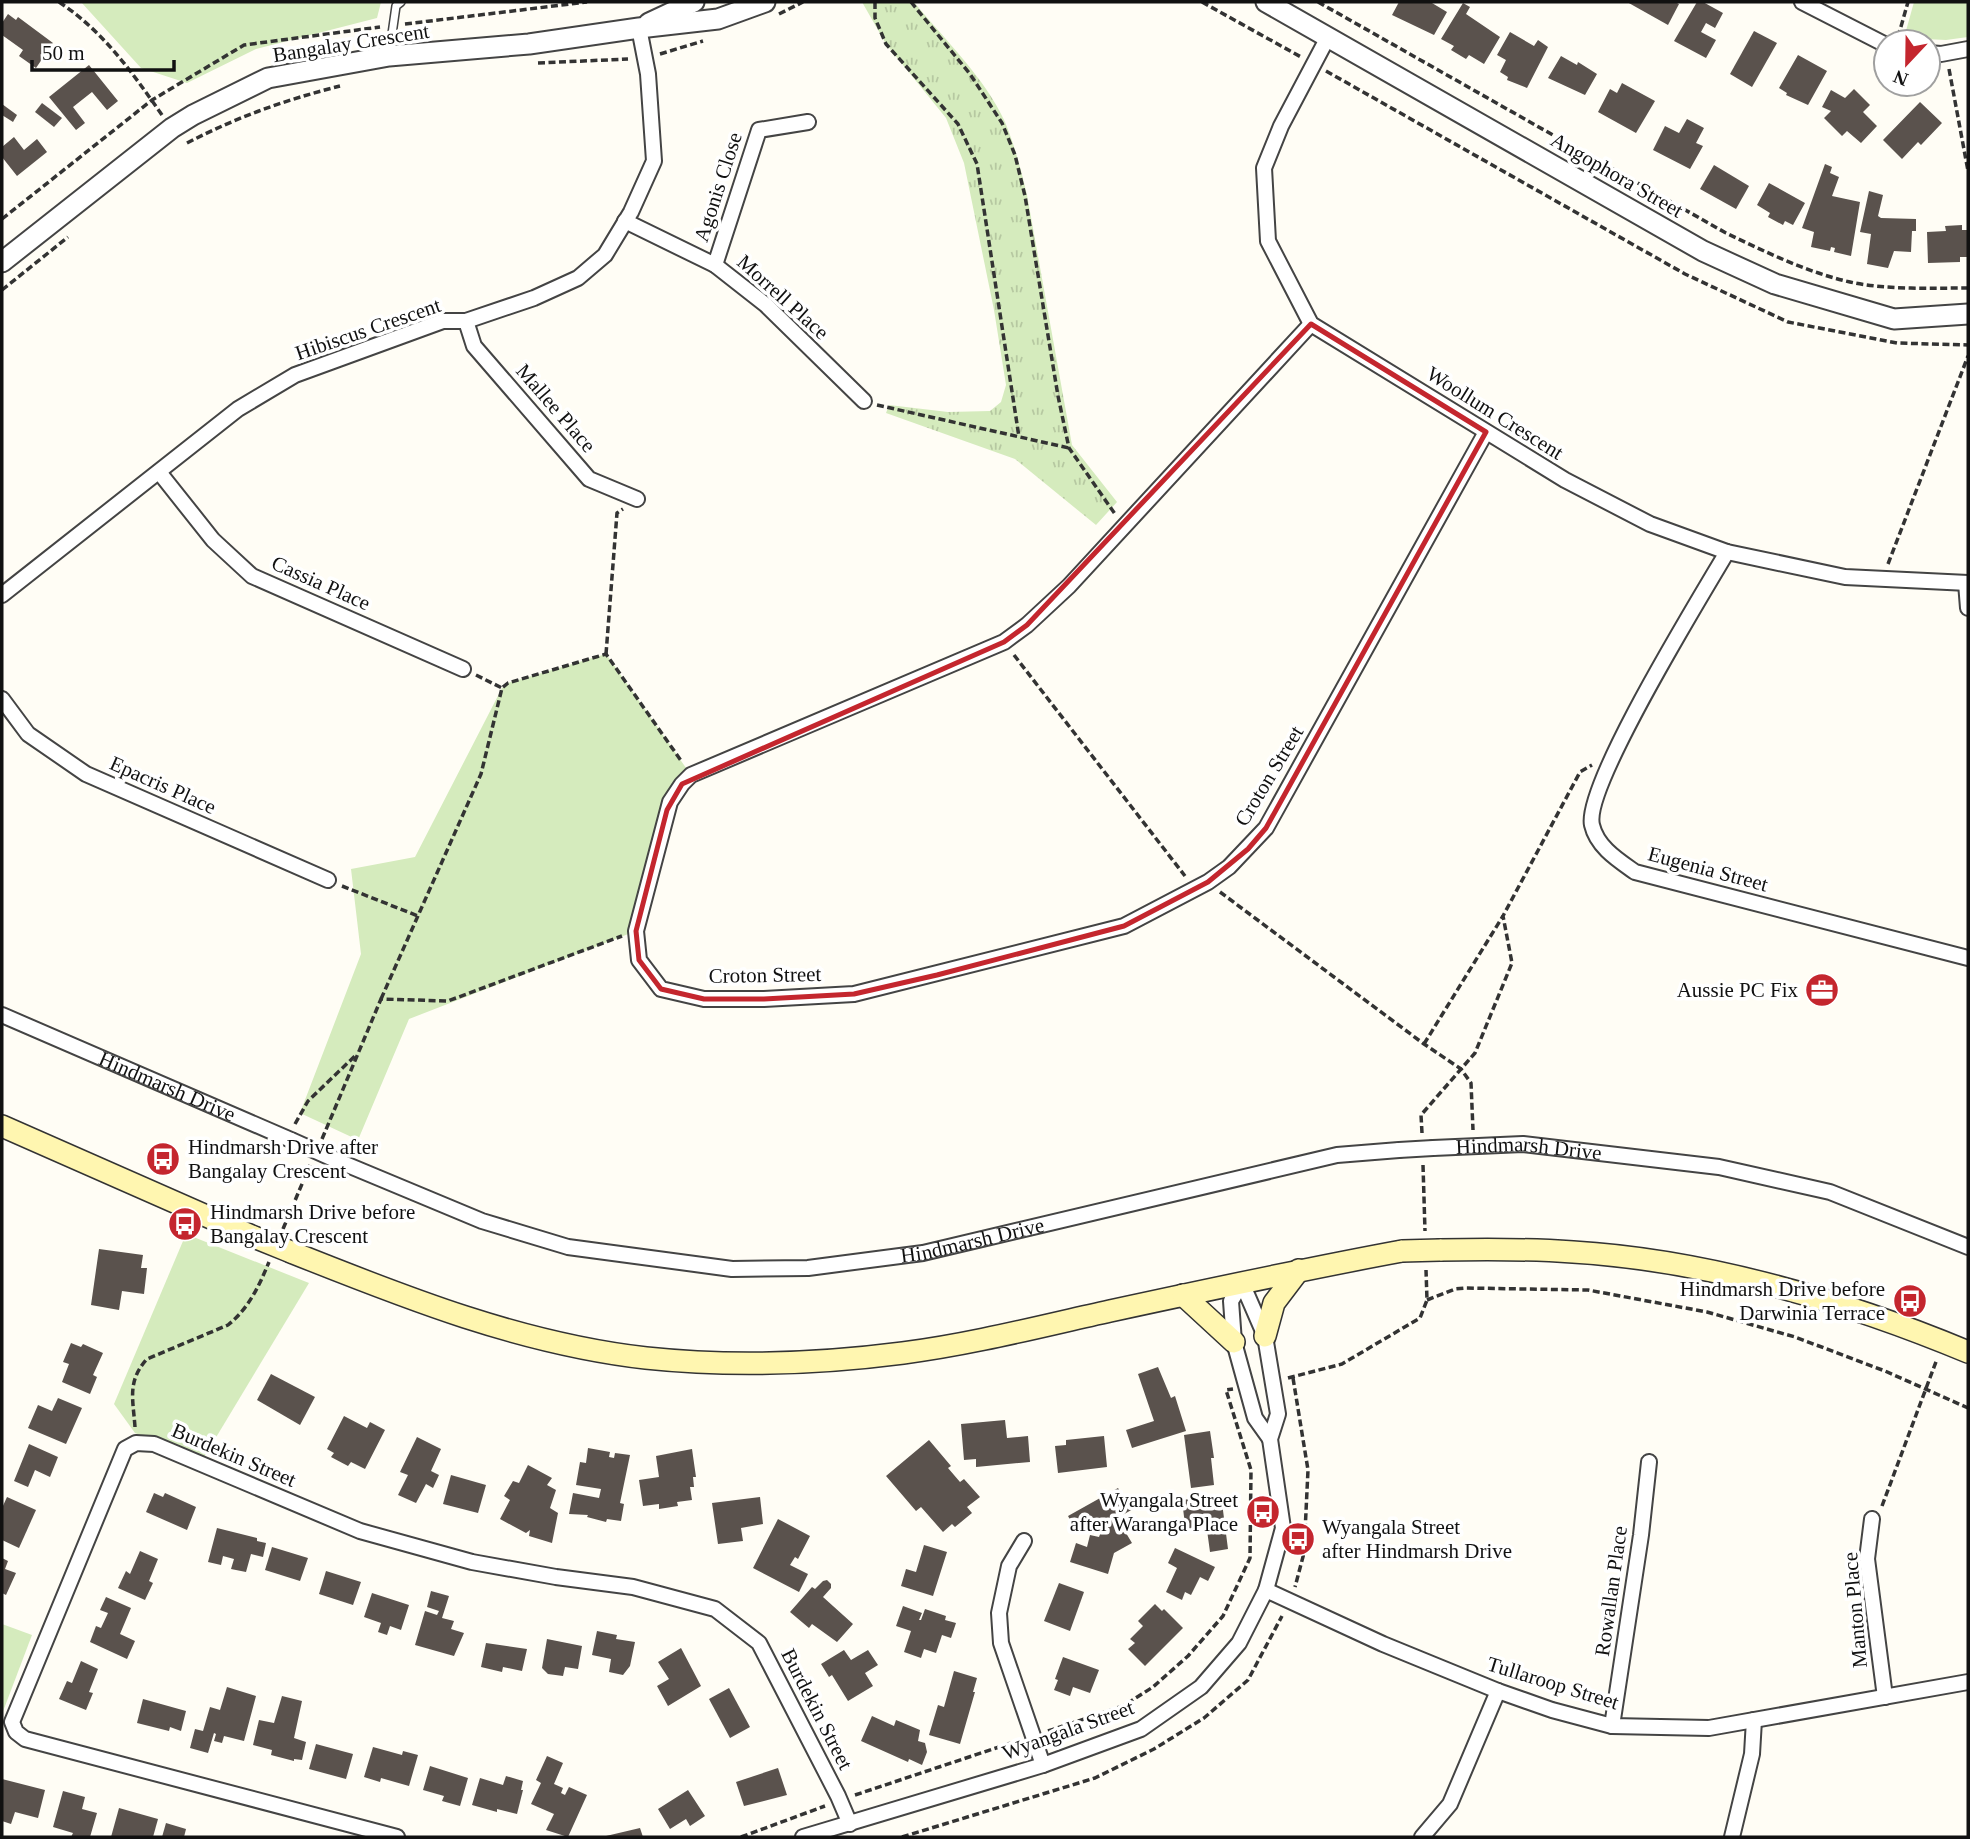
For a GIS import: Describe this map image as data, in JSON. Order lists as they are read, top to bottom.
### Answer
{
  "streets": {
    "street": [
      "Bangalay Crescent",
      "Angophora Street",
      "Agonis Close",
      "Morrell Place",
      "Hibiscus Crescent",
      "Mallee Place",
      "Woollum Crescent",
      "Cassia Place",
      "Croton Street",
      "Epacris Place",
      "Eugenia Street",
      "Hindmarsh Drive",
      "Burdekin Street",
      "Rowallan Place",
      "Manton Place",
      "Tullaroop Street",
      "Wyangala Street"
    ]
  },
  "crossings": [
    ["Bangalay Crescent", "Hibiscus Crescent"],
    ["Agonis Close", "Morrell Place"],
    ["Morrell Place", "Hibiscus Crescent"],
    ["Hibiscus Crescent", "Mallee Place"],
    ["Hibiscus Crescent", "Cassia Place"],
    ["Woollum Crescent", "Croton Street"],
    ["Woollum Crescent", "Eugenia Street"],
    ["Burdekin Street", "Wyangala Street"],
    ["Rowallan Place", "Tullaroop Street"],
    ["Manton Place", "Tullaroop Street"],
    ["Tullaroop Street", "Wyangala Street"]
  ],
  "places": {
    "office": ["Aussie PC Fix"],
    "bus stop": [
      "Hindmarsh Drive after Bangalay Crescent",
      "Hindmarsh Drive before Bangalay Crescent",
      "Hindmarsh Drive before Darwinia Terrace",
      "Wyangala Street after Waranga Place",
      "Wyangala Street after Hindmarsh Drive"
    ]
  },
  "scale_bar": "50 m",
  "north": "bottom"
}
